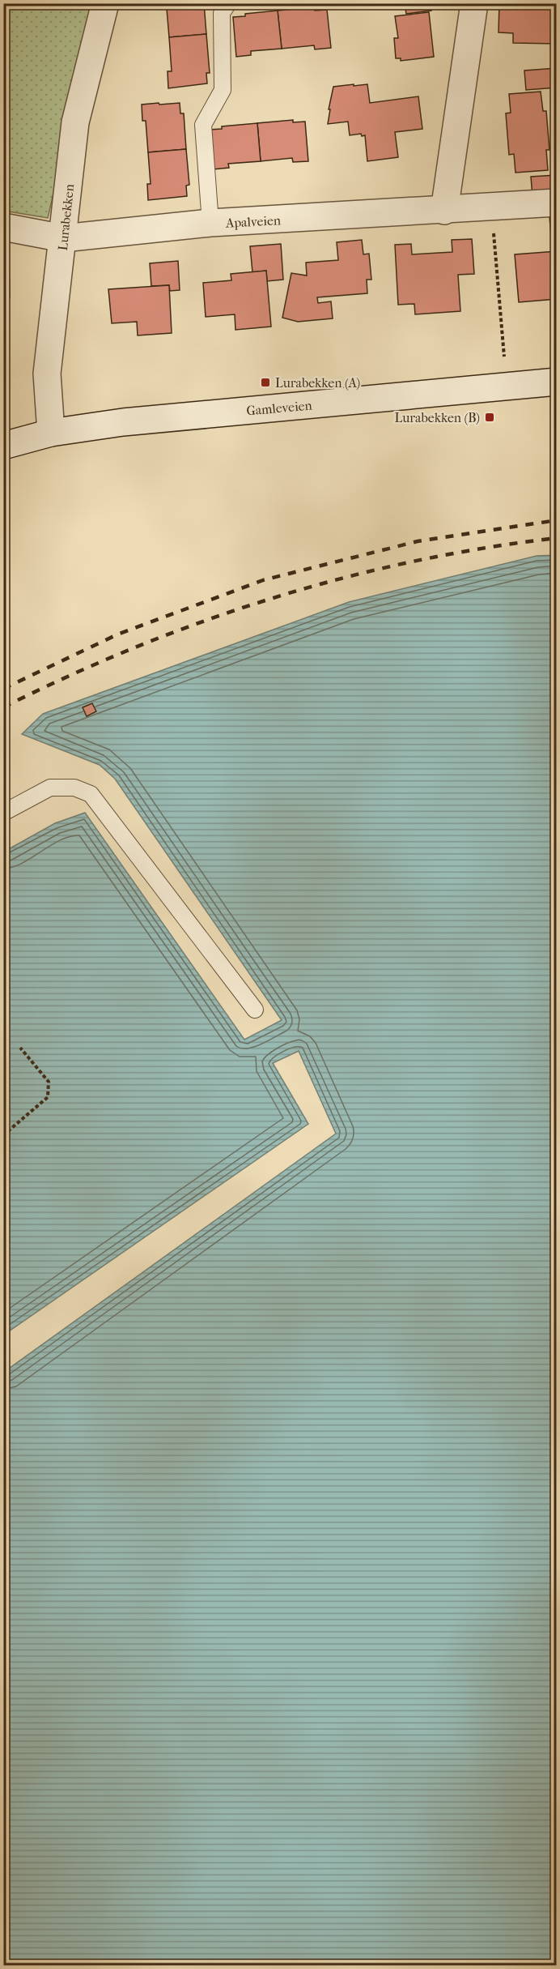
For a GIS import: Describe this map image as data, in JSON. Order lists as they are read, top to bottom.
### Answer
{
  "streets": {
    "street": ["Lurabekken", "Apalveien", "Gamleveien"]
  },
  "crossings": [
    ["Lurabekken", "Apalveien"],
    ["Lurabekken", "Gamleveien"]
  ],
  "places": {
    "transit": ["Lurabekken (A)", "Lurabekken (B)"]
  }
}
